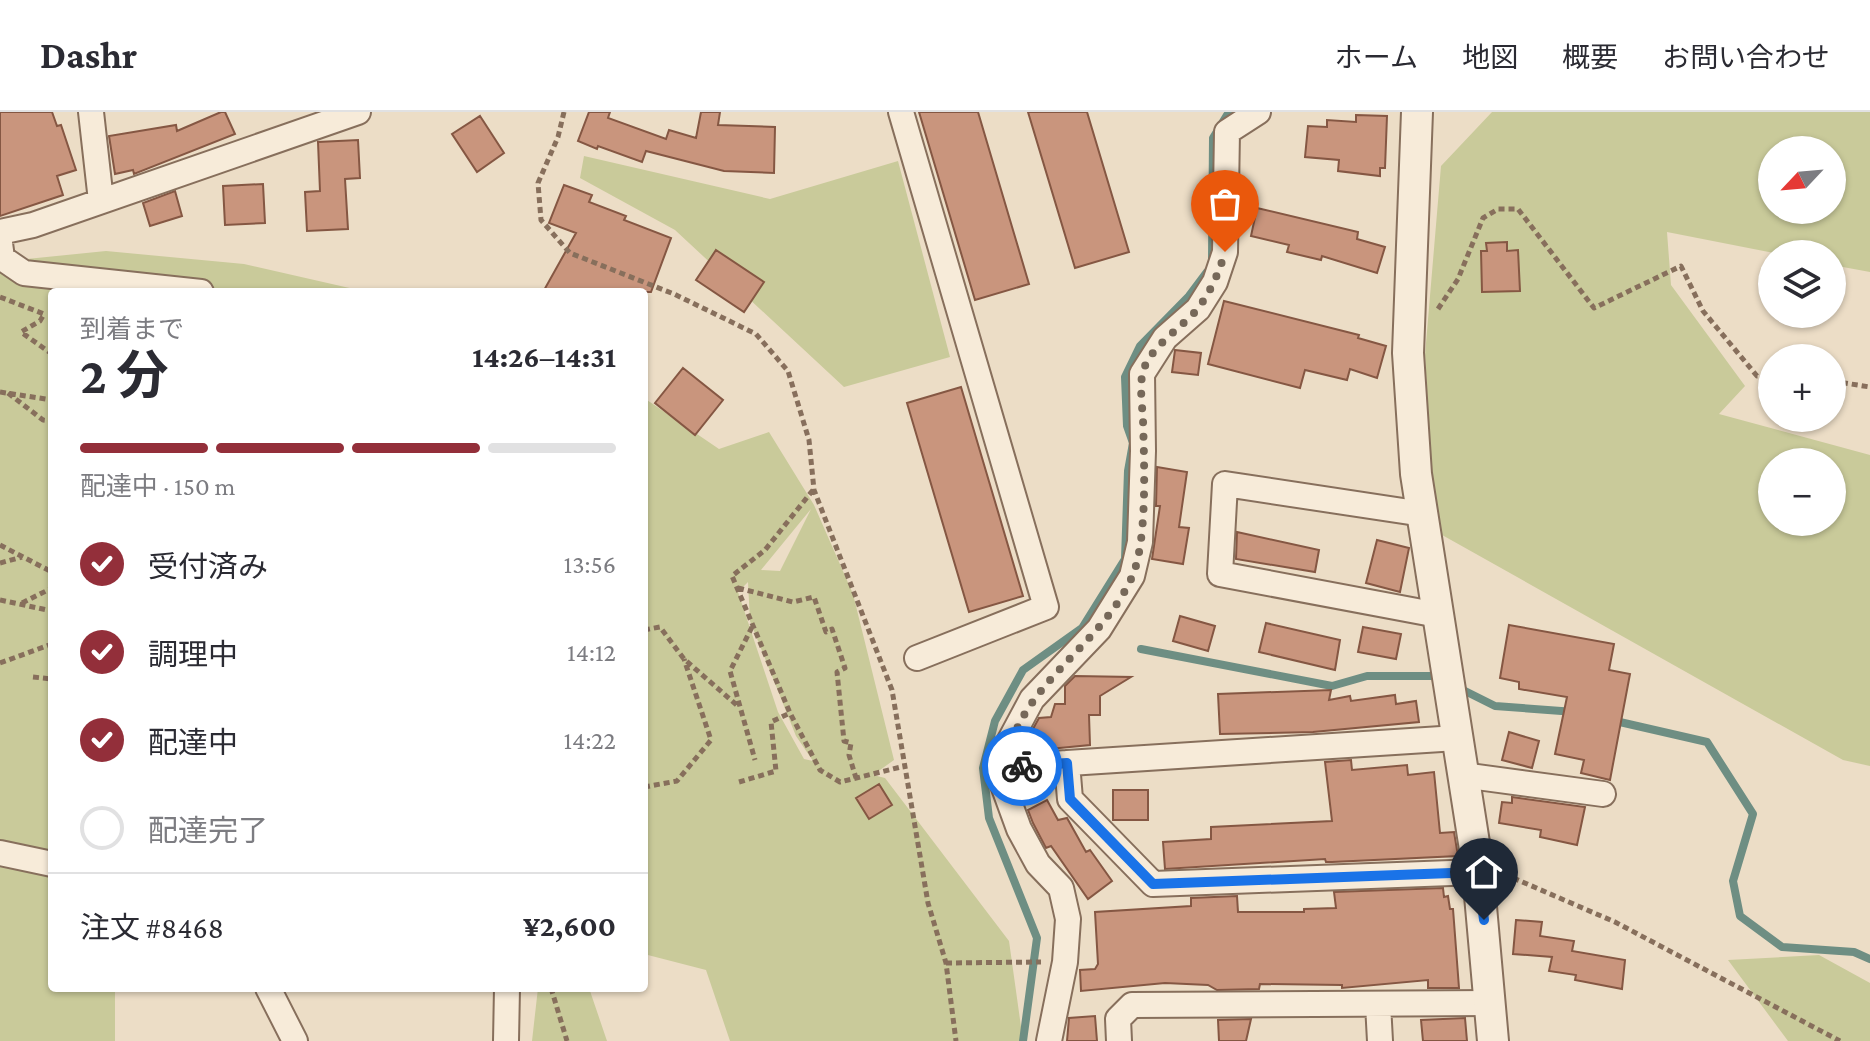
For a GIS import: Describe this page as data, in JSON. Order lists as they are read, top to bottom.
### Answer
{
  "north": "bottom left",
  "page": {
    "header": "Dashr",
    "nav": [
      "ホーム",
      "地図",
      "概要",
      "お問い合わせ"
    ],
    "map_buttons": ["+", "−"],
    "heading": ["2 分", "到着まで", "14:26–14:31"],
    "panel": ["注文 #8468", "¥2,600"],
    "bar": "配達中 · 150 m",
    "list": [
      ["受付済み", "13:56"],
      ["調理中", "14:12"],
      ["配達中", "14:22"],
      "配達完了"
    ]
  }
}
